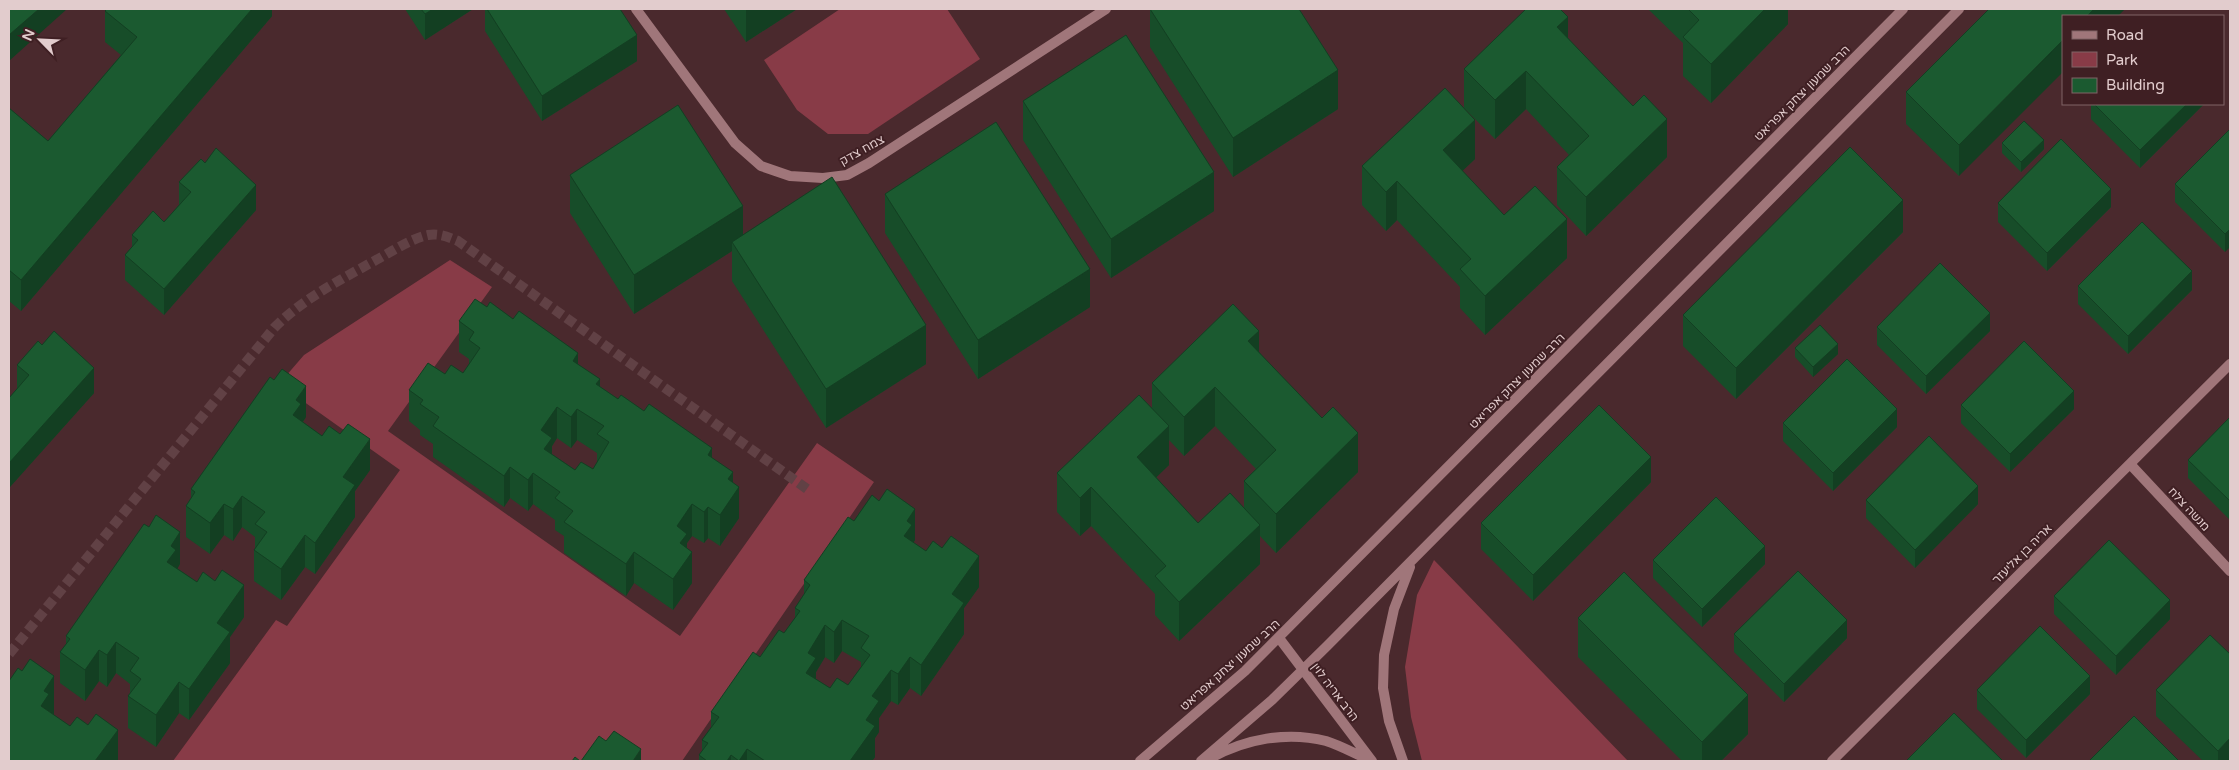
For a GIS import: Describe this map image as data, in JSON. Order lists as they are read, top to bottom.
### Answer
{
  "streets": {
    "street": [
      "הרב שמעון יצחק אפריאט",
      "צמח צדק",
      "מנשה צלח",
      "אריה בן אליעזר",
      "הרב אריה לוין"
    ]
  },
  "crossings": [
    ["הרב שמעון יצחק אפריאט", "הרב אריה לוין"],
    ["מנשה צלח", "אריה בן אליעזר"]
  ],
  "legend": ["Road", "Park", "Building"],
  "north": "top left"
}
